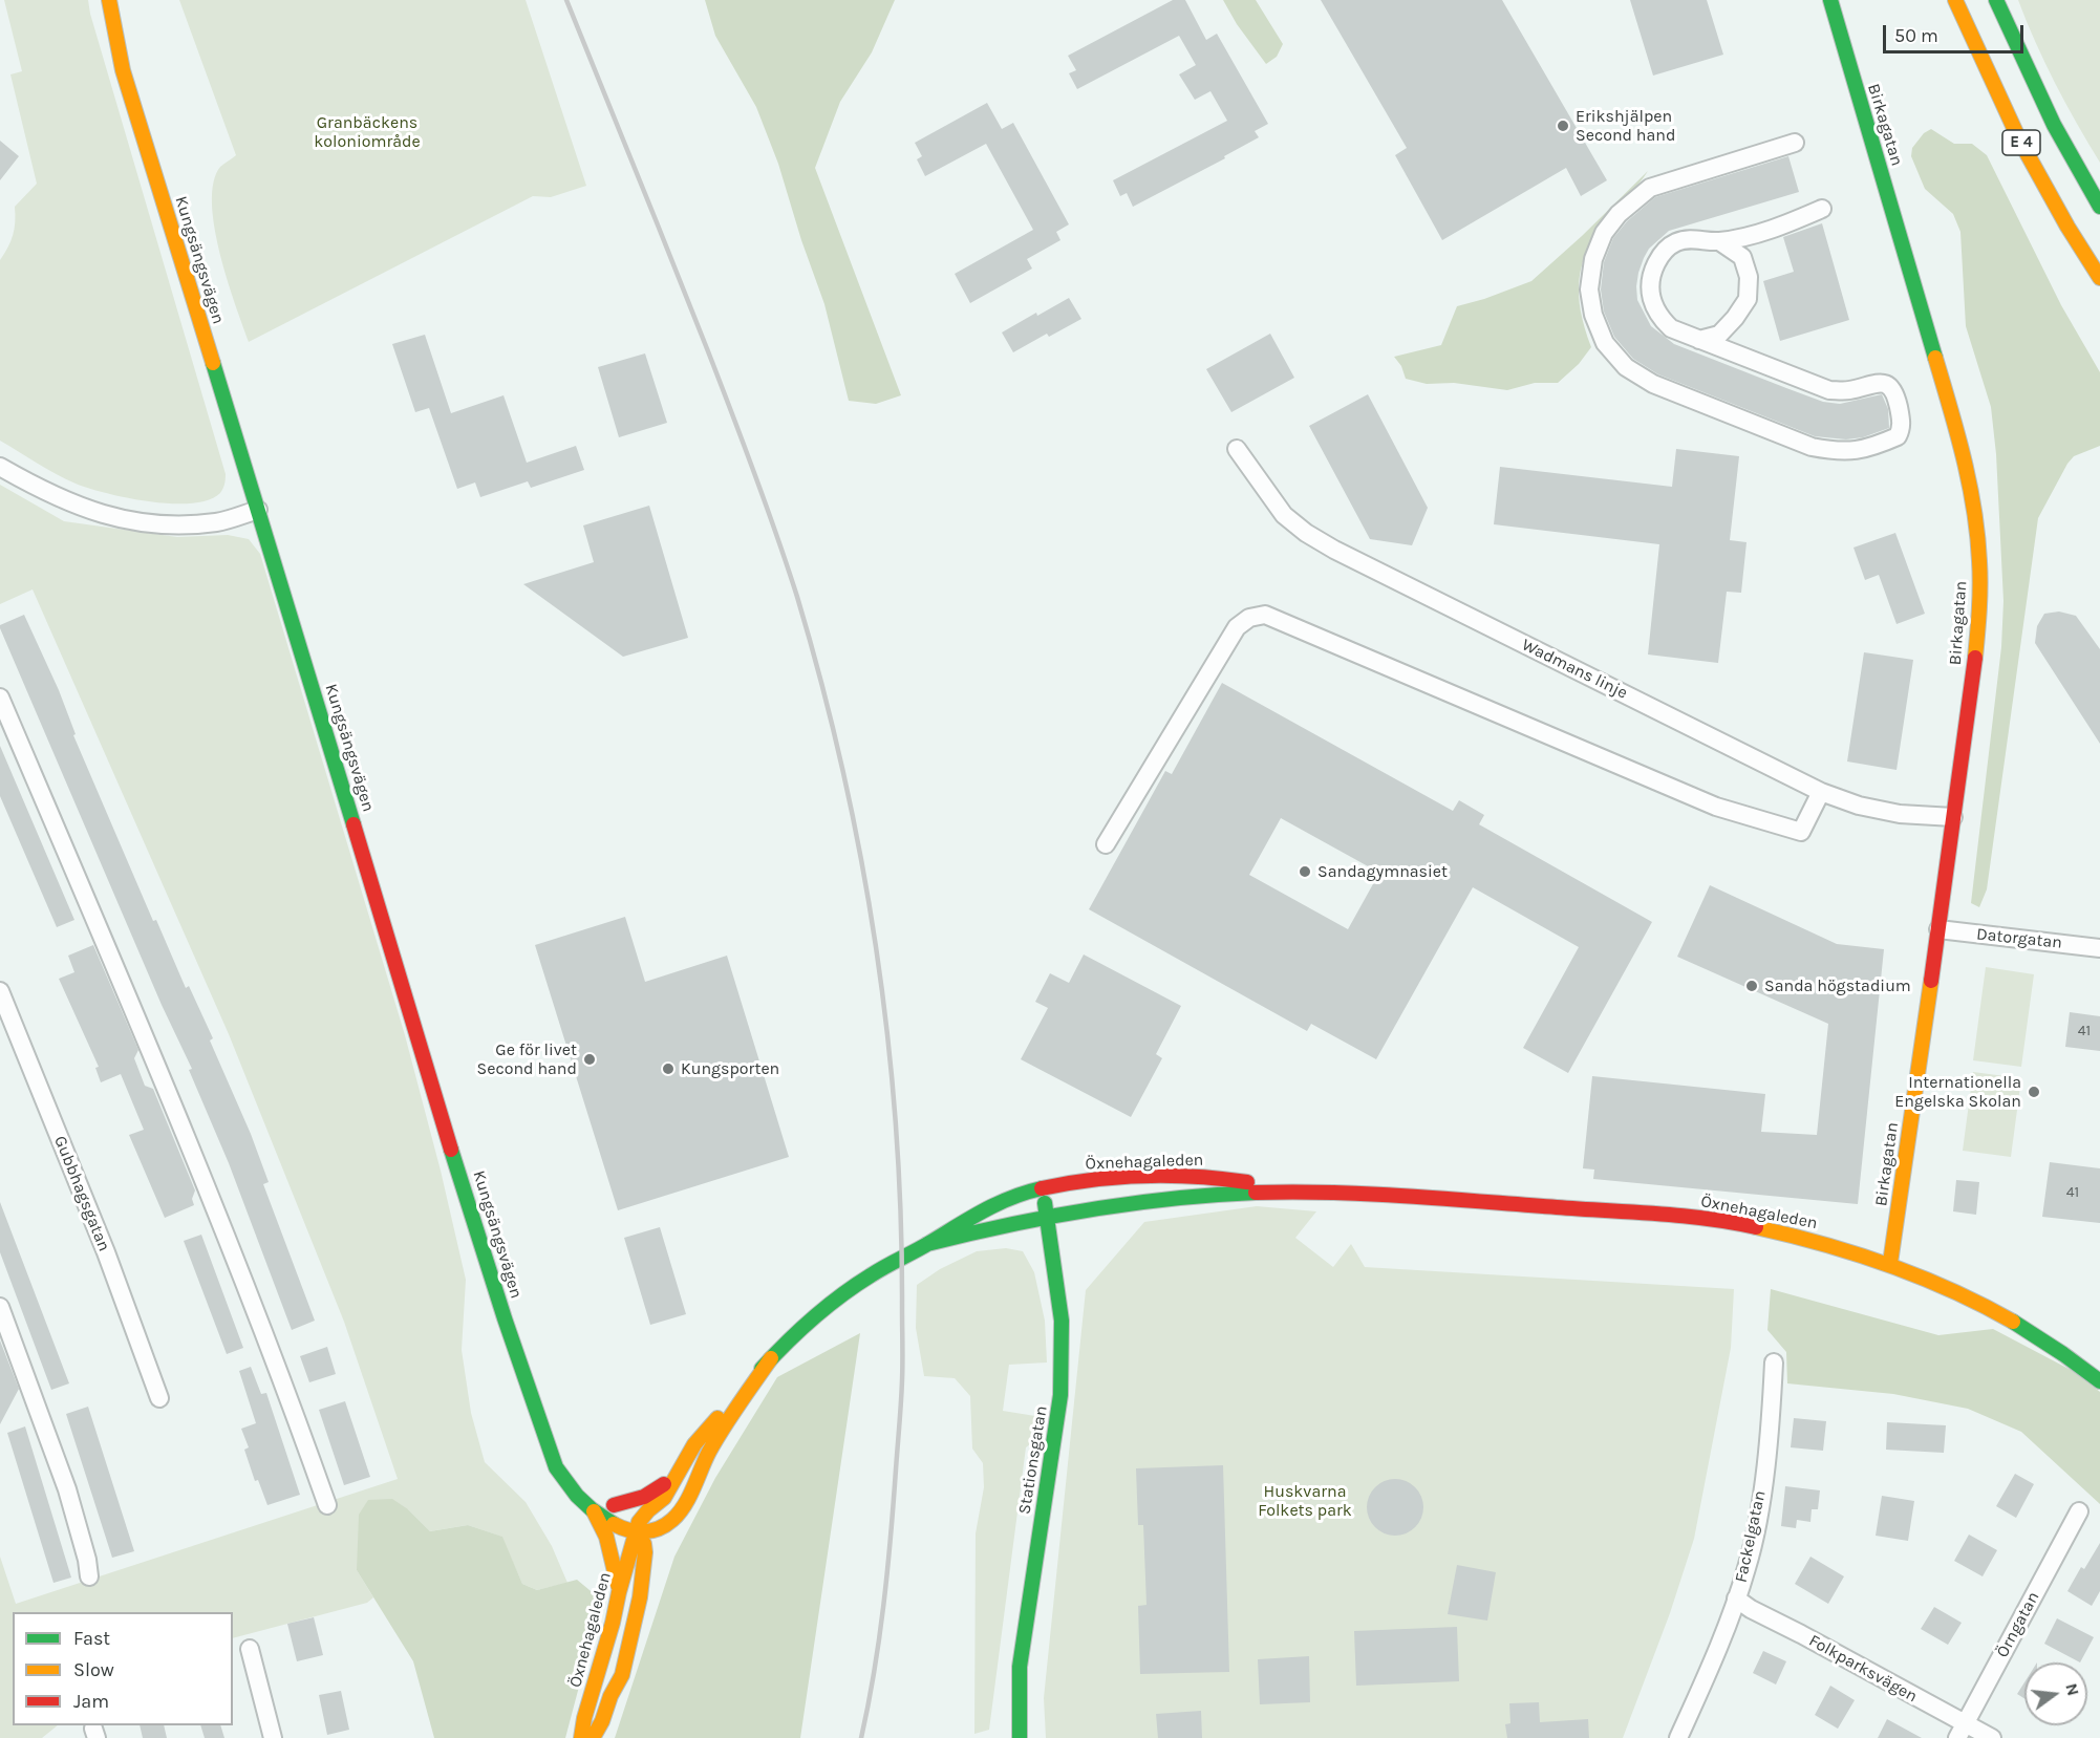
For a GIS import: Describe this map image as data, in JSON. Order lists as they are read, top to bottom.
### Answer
{
  "streets": {
    "main road": [
      "Birkagatan",
      "E 4",
      "Kungsängsvägen",
      "Öxnehagaleden",
      "Stationsgatan"
    ],
    "street": [
      "Wadmans linje",
      "Datorgatan",
      "Gubbhagsgatan",
      "Fackelgatan",
      "Örngatan",
      "Folkparksvägen"
    ]
  },
  "crossings": [
    ["Birkagatan", "Wadmans linje"],
    ["Birkagatan", "Datorgatan"],
    ["Birkagatan", "Öxnehagaleden"],
    ["Kungsängsvägen", "Öxnehagaleden"],
    ["Öxnehagaleden", "Stationsgatan"],
    ["Fackelgatan", "Folkparksvägen"],
    ["Örngatan", "Folkparksvägen"]
  ],
  "parks": ["Granbäckens koloniområde", "Huskvarna Folkets park"],
  "places": [
    "Erikshjälpen Second hand",
    "Sandagymnasiet",
    "Sanda högstadium",
    "Ge för livet Second hand",
    "Kungsporten",
    "Internationella Engelska Skolan"
  ],
  "house_numbers": ["41", "41"],
  "legend": ["Fast", "Slow", "Jam"],
  "scale_bar": "50 m",
  "north": "right"
}
